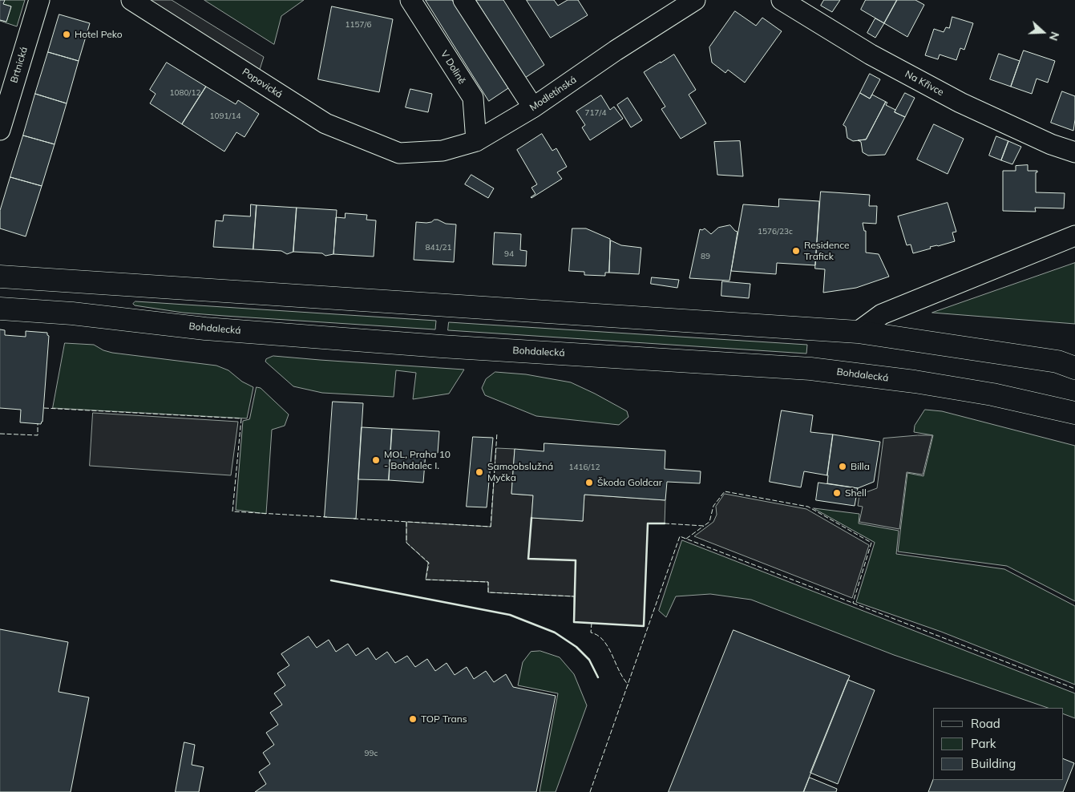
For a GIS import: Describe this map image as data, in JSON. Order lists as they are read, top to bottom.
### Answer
{
  "streets": {
    "main road": ["Bohdalecká"],
    "street": [
      "Brtnická",
      "V Dolině",
      "Popovická",
      "Na Křivce",
      "Modletínská"
    ]
  },
  "crossings": [
    ["V Dolině", "Modletínská"],
    ["Popovická", "Modletínská"]
  ],
  "places": [
    "Hotel Peko",
    "Residence Trafick",
    "MOL, Praha 10 - Bohdalec I.",
    "Billa",
    "Samoobslužná Myčka",
    "Škoda Goldcar",
    "Shell",
    "TOP Trans"
  ],
  "house_numbers": [
    "1157/6",
    "1080/12",
    "717/4",
    "1091/14",
    "1576/23c",
    "841/21",
    "94",
    "89",
    "1416/12",
    "99c"
  ],
  "legend": ["Road", "Park", "Building"],
  "north": "right"
}
